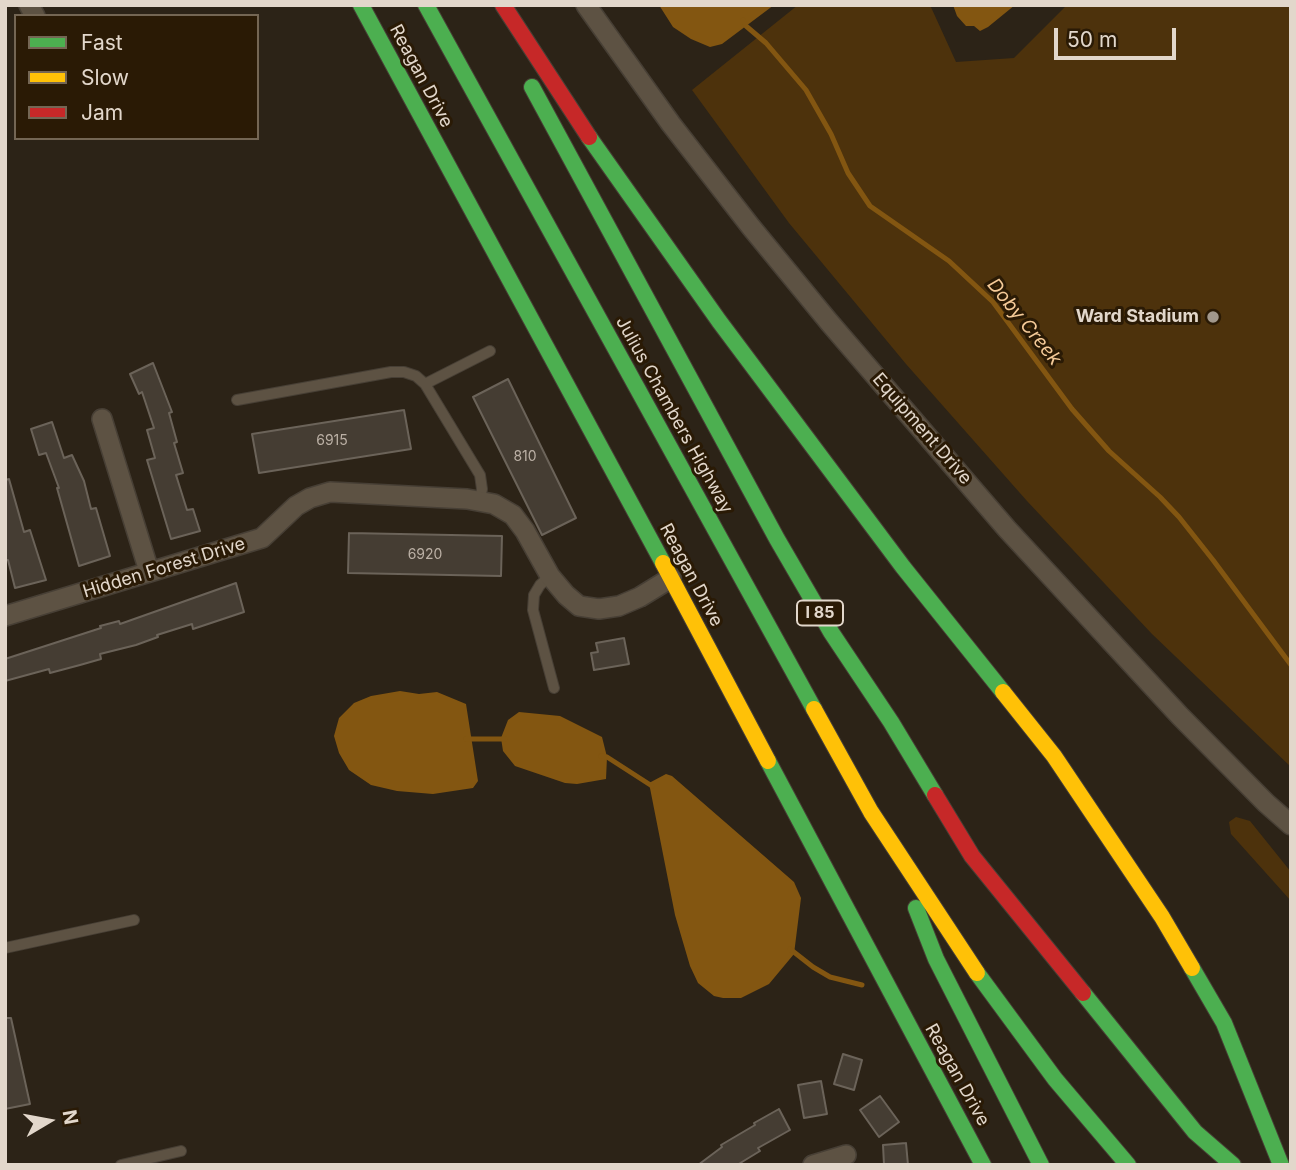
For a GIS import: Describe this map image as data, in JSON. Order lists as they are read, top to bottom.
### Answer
{
  "streets": {
    "main road": ["Reagan Drive", "Julius Chambers Highway", "I 85"],
    "street": ["Equipment Drive", "Hidden Forest Drive"]
  },
  "crossings": [
    ["Reagan Drive", "Hidden Forest Drive"],
    ["Julius Chambers Highway", "I 85"]
  ],
  "water": ["Doby Creek"],
  "places": ["Ward Stadium"],
  "house_numbers": ["6915", "810", "6920"],
  "legend": ["Fast", "Slow", "Jam"],
  "scale_bar": "50 m",
  "north": "right"
}
